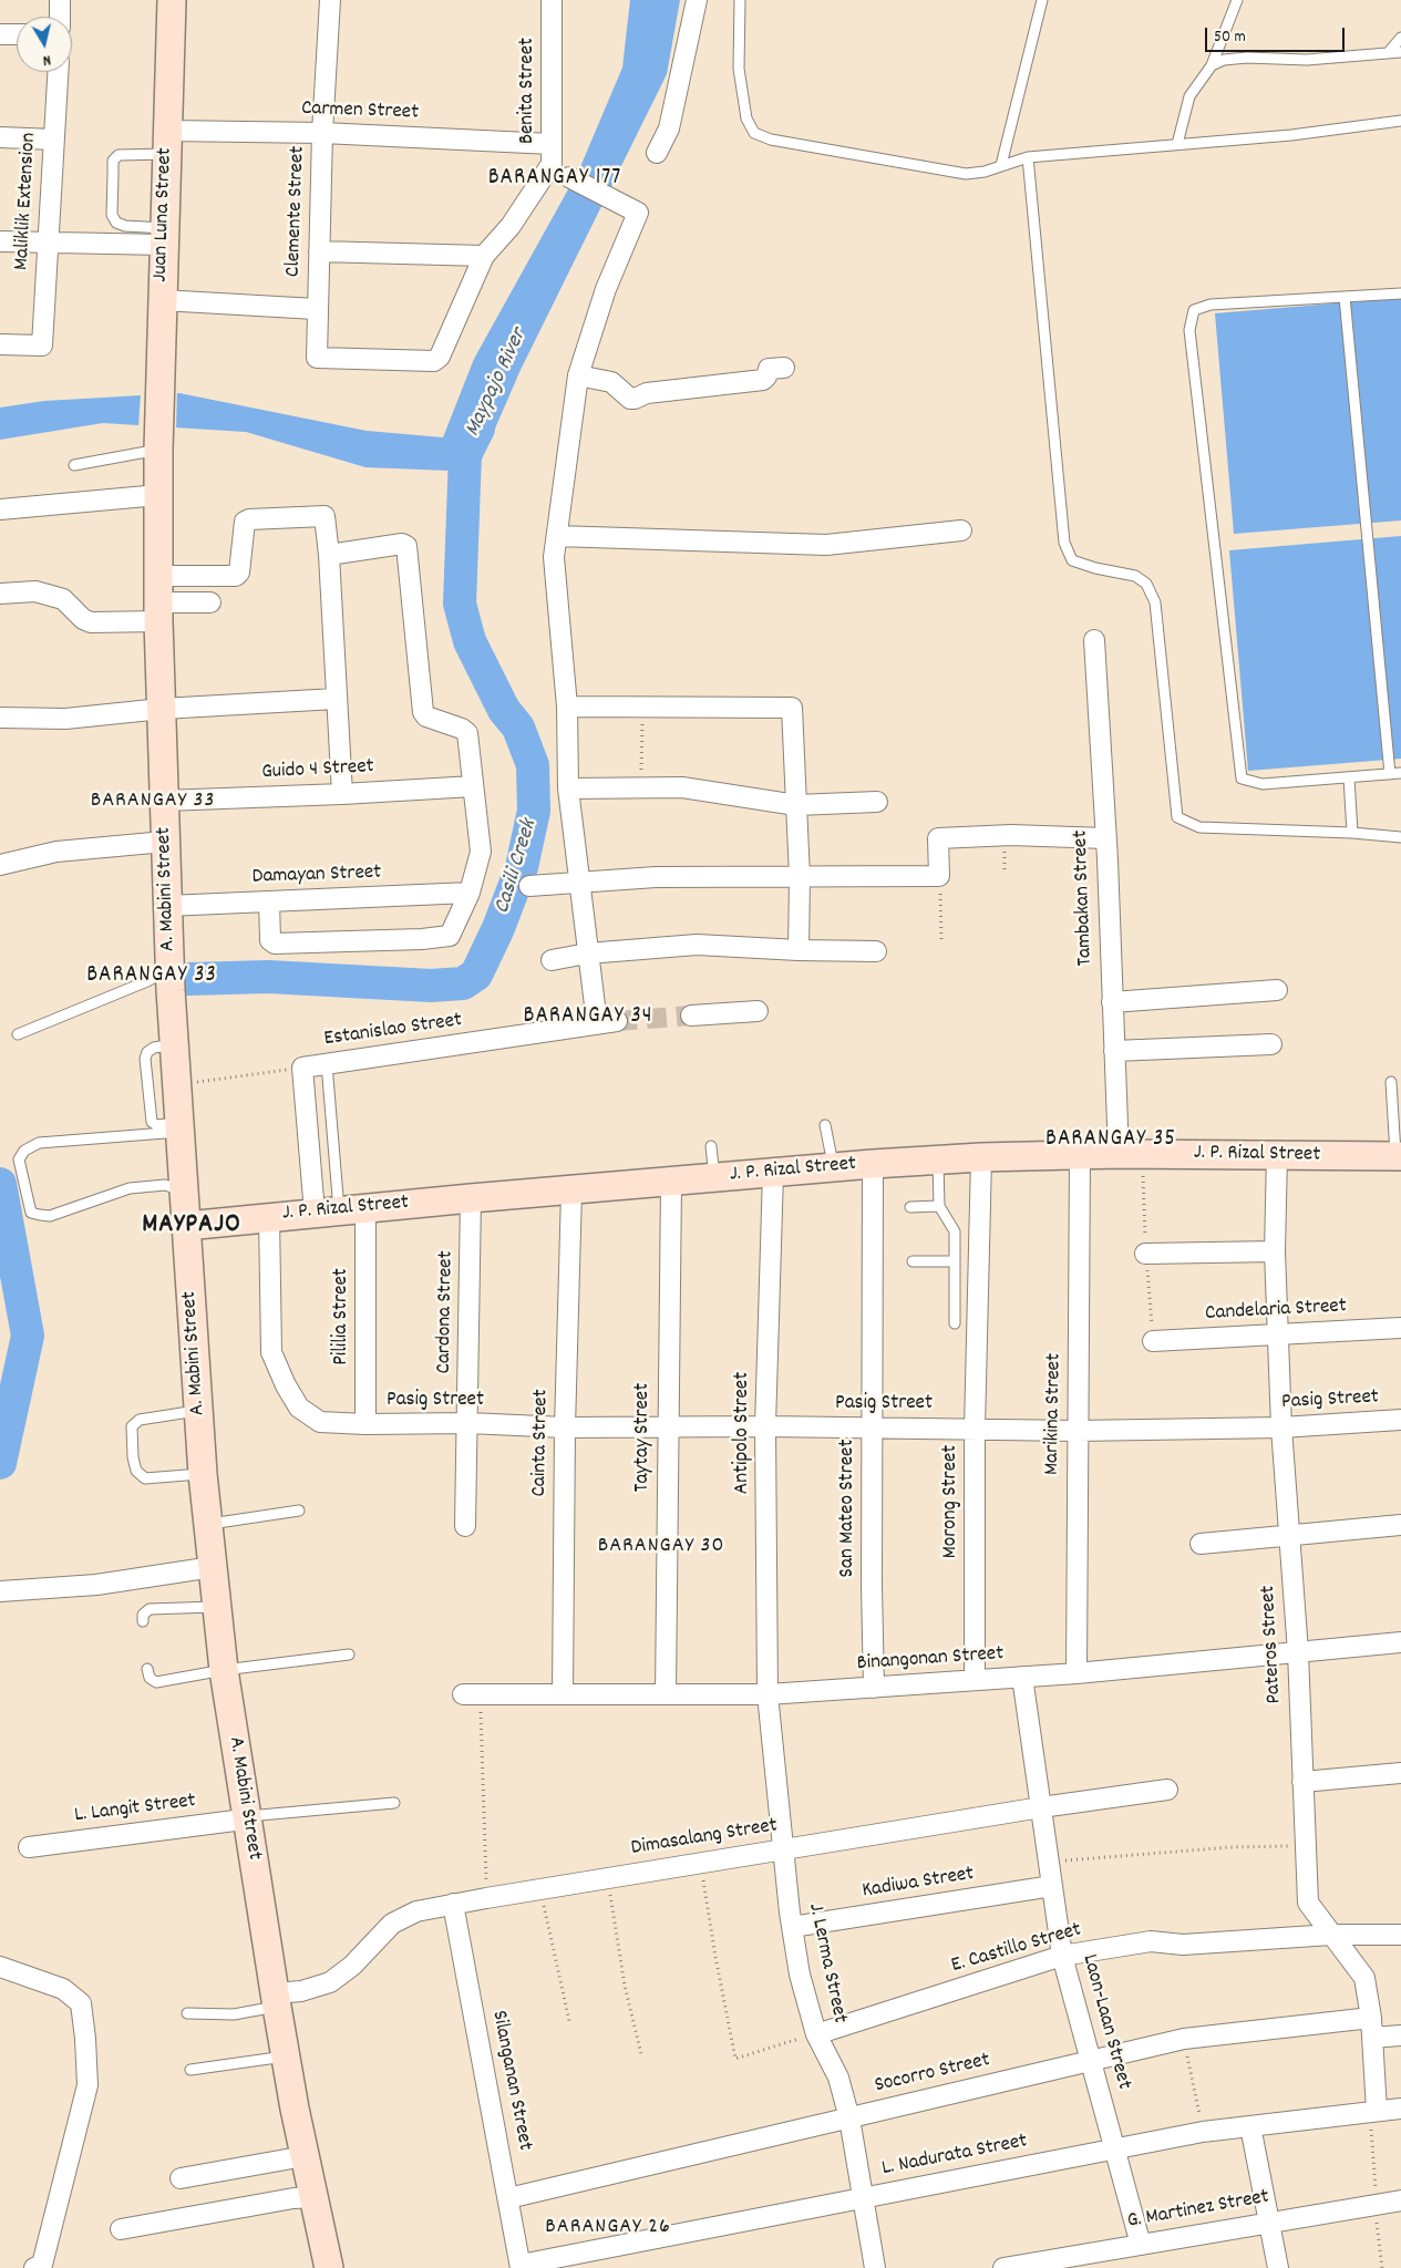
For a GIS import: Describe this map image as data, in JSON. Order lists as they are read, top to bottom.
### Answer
{
  "streets": {
    "main road": ["Juan Luna Street", "A. Mabini Street", "J. P. Rizal Street"],
    "street": [
      "Benita Street",
      "Carmen Street",
      "Maliklik Extension",
      "Clemente Street",
      "Guido 4 Street",
      "Damayan Street",
      "Tambakan Street",
      "Estanislao Street",
      "Candelaria Street",
      "Cardona Street",
      "Pililia Street",
      "Pasig Street",
      "Marikina Street",
      "Antipolo Street",
      "Taytay Street",
      "Cainta Street",
      "Morong Street",
      "San Mateo Street",
      "Pateros Street",
      "Binangonan Street",
      "L. Langit Street",
      "Dimasalang Street",
      "Kadiwa Street",
      "E. Castillo Street",
      "J. Lerma Street",
      "Laon-Laan Street",
      "Socorro Street",
      "Silanganan Street",
      "L. Nadurata Street",
      "G. Martinez Street"
    ]
  },
  "crossings": [
    ["Benita Street", "Carmen Street"],
    ["Benita Street", "Clemente Street"],
    ["Carmen Street", "Clemente Street"],
    ["Carmen Street", "Juan Luna Street"],
    ["Juan Luna Street", "A. Mabini Street"],
    ["Guido 4 Street", "A. Mabini Street"],
    ["Damayan Street", "A. Mabini Street"],
    ["A. Mabini Street", "Estanislao Street"],
    ["A. Mabini Street", "J. P. Rizal Street"],
    ["A. Mabini Street", "L. Langit Street"],
    ["A. Mabini Street", "Dimasalang Street"],
    ["Tambakan Street", "J. P. Rizal Street"],
    ["Estanislao Street", "Pililia Street"],
    ["J. P. Rizal Street", "Cardona Street"],
    ["J. P. Rizal Street", "Pililia Street"],
    ["J. P. Rizal Street", "Pasig Street"],
    ["J. P. Rizal Street", "Marikina Street"],
    ["J. P. Rizal Street", "Antipolo Street"],
    ["J. P. Rizal Street", "Taytay Street"],
    ["J. P. Rizal Street", "Cainta Street"],
    ["J. P. Rizal Street", "Morong Street"],
    ["J. P. Rizal Street", "San Mateo Street"],
    ["J. P. Rizal Street", "Pateros Street"],
    ["Candelaria Street", "Pateros Street"],
    ["Cardona Street", "Pasig Street"],
    ["Pililia Street", "Pasig Street"],
    ["Pasig Street", "Marikina Street"],
    ["Pasig Street", "Antipolo Street"],
    ["Pasig Street", "Taytay Street"],
    ["Pasig Street", "Cainta Street"],
    ["Pasig Street", "Morong Street"],
    ["Pasig Street", "San Mateo Street"],
    ["Pasig Street", "Pateros Street"],
    ["Marikina Street", "Binangonan Street"],
    ["Antipolo Street", "Binangonan Street"],
    ["Antipolo Street", "J. Lerma Street"],
    ["Taytay Street", "Binangonan Street"],
    ["Cainta Street", "Binangonan Street"],
    ["Morong Street", "Binangonan Street"],
    ["San Mateo Street", "Binangonan Street"],
    ["Pateros Street", "Binangonan Street"],
    ["Pateros Street", "E. Castillo Street"],
    ["Pateros Street", "Socorro Street"],
    ["Pateros Street", "L. Nadurata Street"],
    ["Binangonan Street", "J. Lerma Street"],
    ["Binangonan Street", "Laon-Laan Street"],
    ["Dimasalang Street", "J. Lerma Street"],
    ["Dimasalang Street", "Laon-Laan Street"],
    ["Dimasalang Street", "Silanganan Street"],
    ["Kadiwa Street", "J. Lerma Street"],
    ["Kadiwa Street", "Laon-Laan Street"],
    ["E. Castillo Street", "J. Lerma Street"],
    ["E. Castillo Street", "Laon-Laan Street"],
    ["J. Lerma Street", "Socorro Street"],
    ["J. Lerma Street", "L. Nadurata Street"],
    ["Laon-Laan Street", "Socorro Street"],
    ["Laon-Laan Street", "L. Nadurata Street"],
    ["Laon-Laan Street", "G. Martinez Street"],
    ["Socorro Street", "Silanganan Street"],
    ["Silanganan Street", "L. Nadurata Street"]
  ],
  "districts": [
    "BARANGAY 177",
    "BARANGAY 33",
    "BARANGAY 33",
    "BARANGAY 34",
    "BARANGAY 35",
    "MAYPAJO",
    "BARANGAY 30",
    "BARANGAY 26"
  ],
  "water": ["Maypajo River", "Casili Creek"],
  "scale_bar": "50 m",
  "north": "bottom"
}
